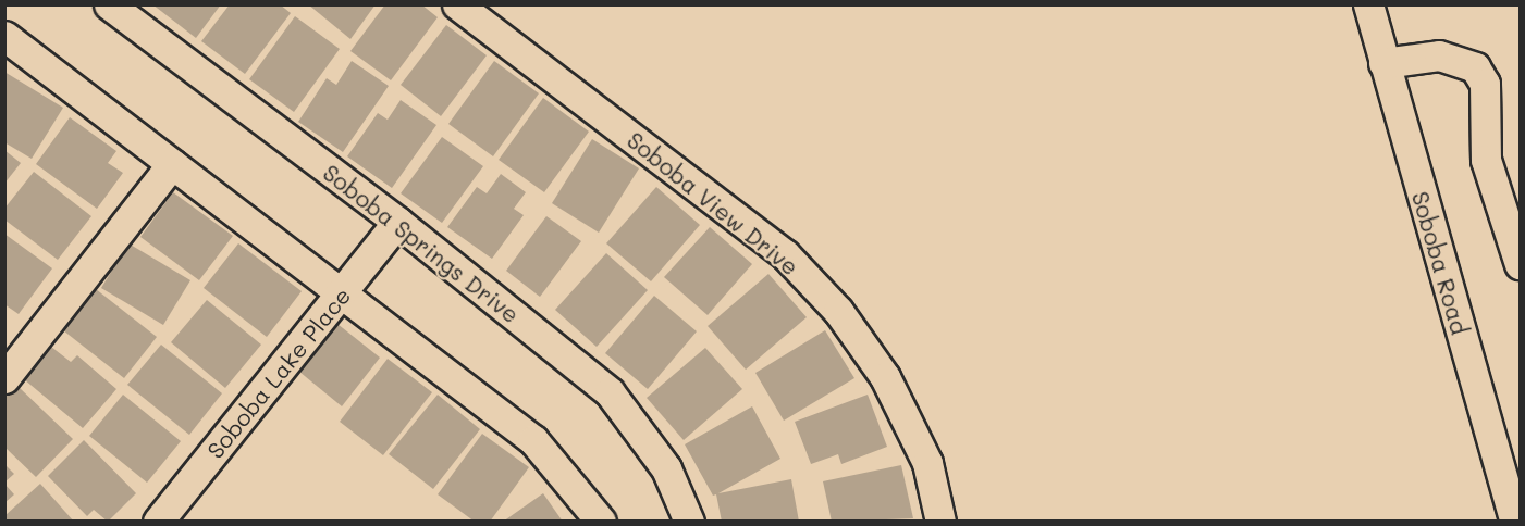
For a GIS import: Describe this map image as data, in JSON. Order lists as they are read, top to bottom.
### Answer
{
  "streets": {
    "street": [
      "Soboba View Drive",
      "Soboba Springs Drive",
      "Soboba Road",
      "Soboba Lake Place"
    ]
  },
  "crossings": [
    ["Soboba Springs Drive", "Soboba Lake Place"]
  ]
}
